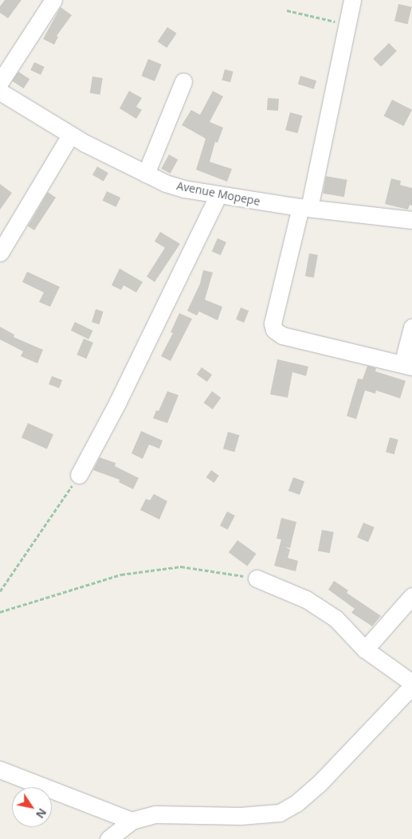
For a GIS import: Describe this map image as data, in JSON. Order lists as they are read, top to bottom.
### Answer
{
  "streets": {
    "street": ["Avenue Mopepe"]
  },
  "north": "bottom right"
}
